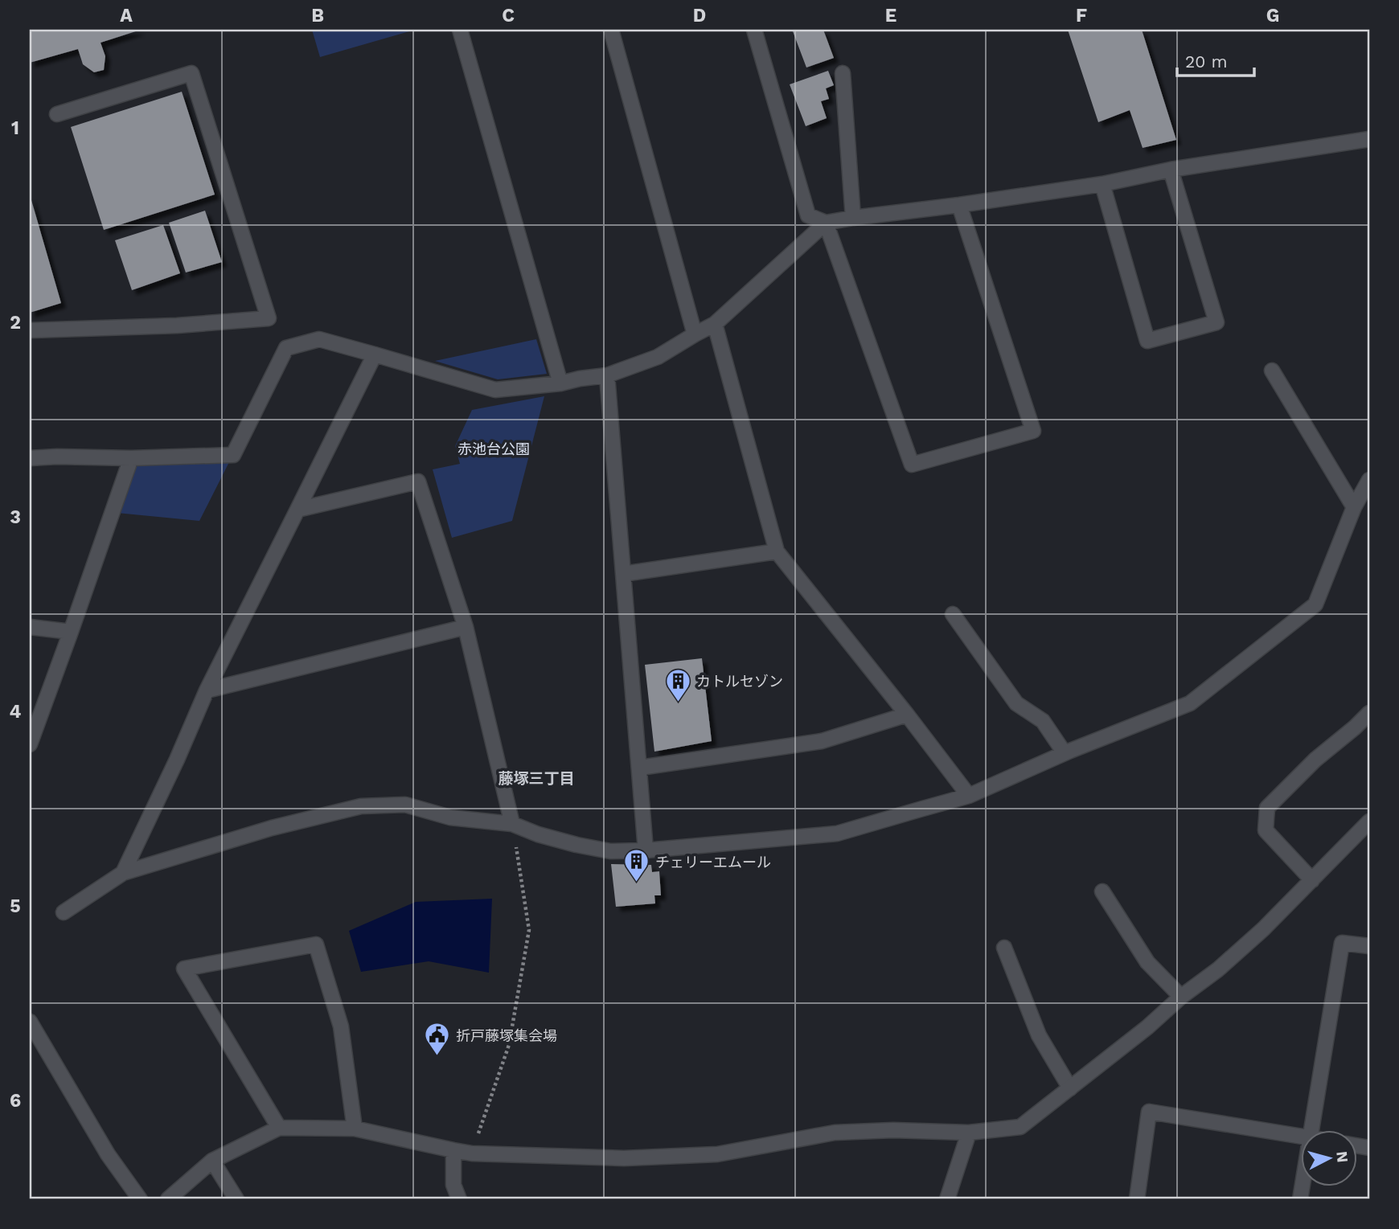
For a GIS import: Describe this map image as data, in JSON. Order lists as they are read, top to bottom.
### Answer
{
  "districts": ["藤塚三丁目"],
  "parks": ["赤池台公園"],
  "places": {
    "building": ["カトルセゾン", "チェリーエムール"],
    "public building": ["折戸藤塚集会場"]
  },
  "scale_bar": "20 m",
  "north": "right",
  "grid": {
    "columns": [
      "A",
      "B",
      "C",
      "D",
      "E",
      "F",
      "G"
    ],
    "rows": [
      "1",
      "2",
      "3",
      "4",
      "5",
      "6"
    ]
  }
}
